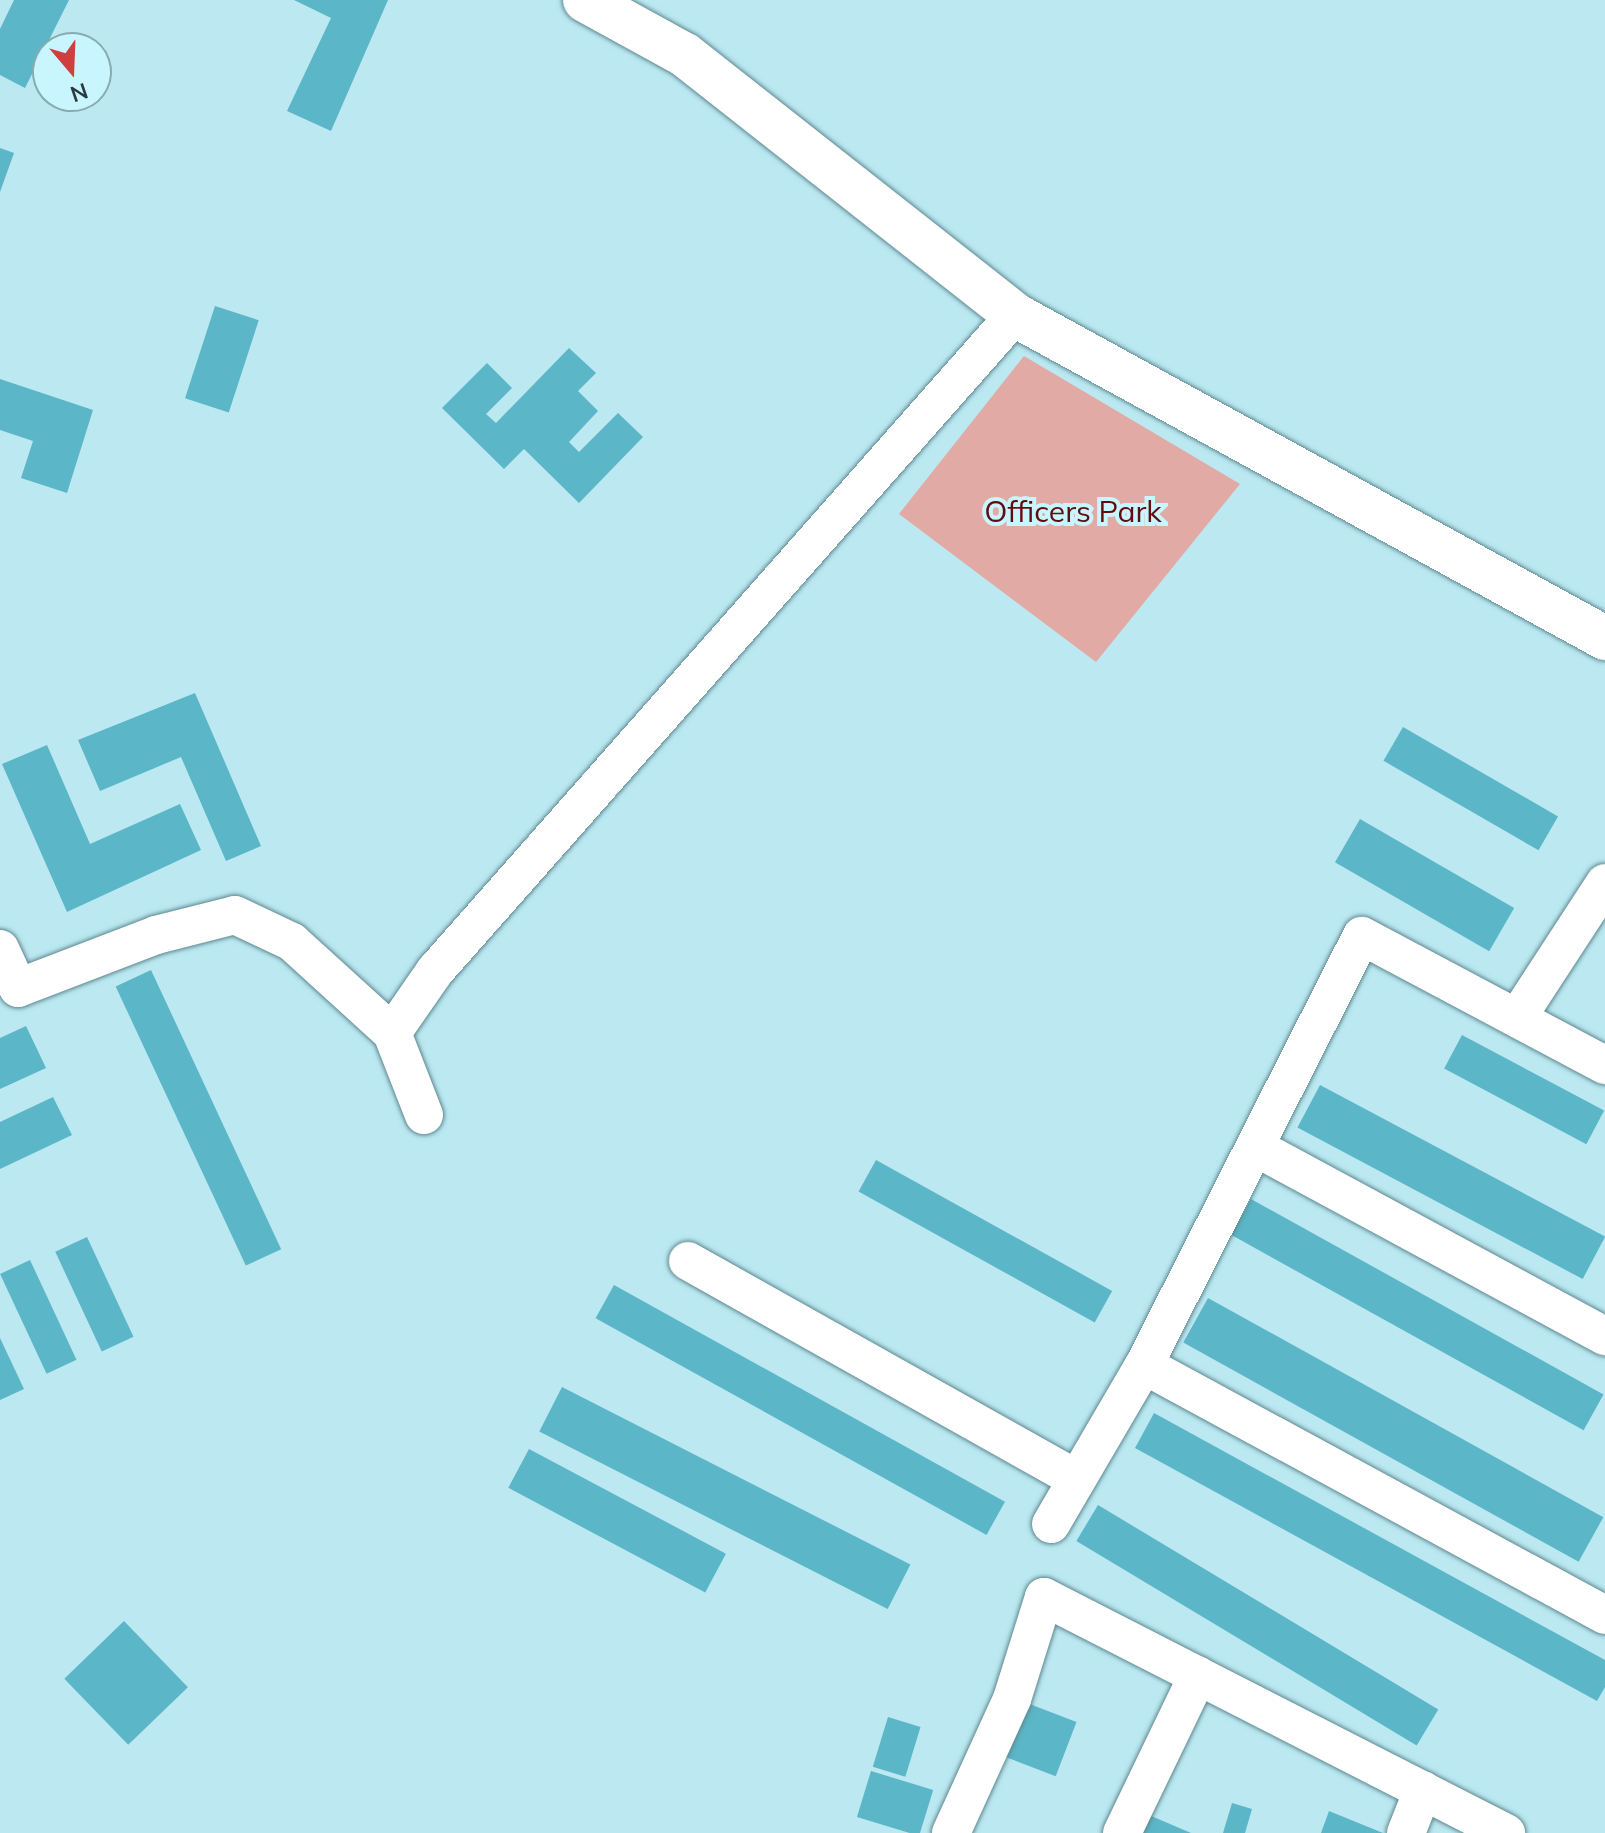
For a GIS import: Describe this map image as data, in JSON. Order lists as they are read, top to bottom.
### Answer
{
  "parks": ["Officers Park"],
  "north": "bottom"
}
